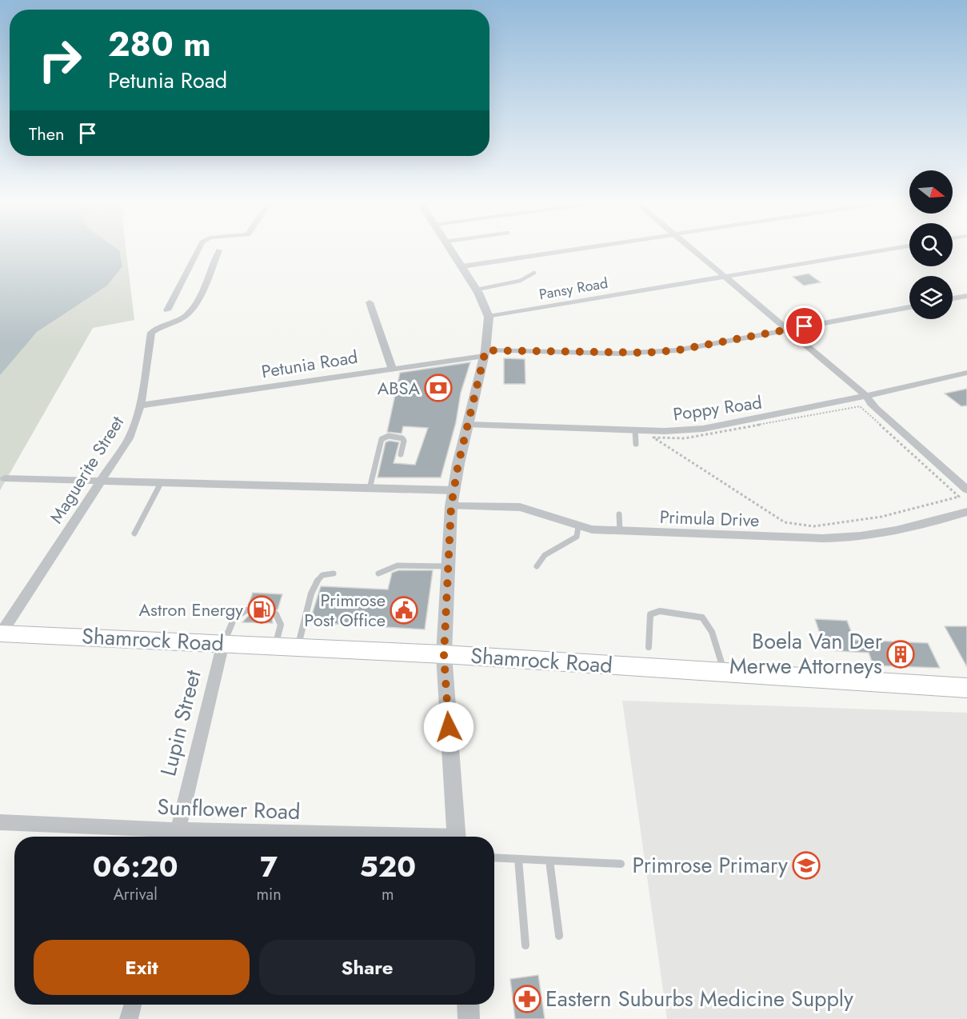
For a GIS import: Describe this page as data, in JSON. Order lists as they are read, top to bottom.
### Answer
{
  "streets": {
    "main road": ["Shamrock Road"],
    "street": [
      "Pansy Road",
      "Petunia Road",
      "Poppy Road",
      "Maguerite Street",
      "Primula Drive",
      "Lupin Street",
      "Sunflower Road"
    ]
  },
  "crossings": [
    ["Petunia Road", "Maguerite Street"],
    ["Maguerite Street", "Shamrock Road"],
    ["Shamrock Road", "Lupin Street"],
    ["Lupin Street", "Sunflower Road"]
  ],
  "places": {
    "bank": ["ABSA"],
    "fuel station": ["Astron Energy"],
    "public building": ["Primrose Post Office"],
    "building": ["Boela Van Der Merwe Attorneys"],
    "school or university": ["Primrose Primary"],
    "pharmacy": ["Eastern Suburbs Medicine Supply"]
  },
  "north": "right",
  "page": {
    "turn": ["280 m", "Petunia Road"],
    "then": "Then",
    "eta": [
      "06:20",
      "Arrival",
      "7",
      "min",
      "520",
      "m"
    ],
    "buttons": ["Exit", "Share"]
  }
}
